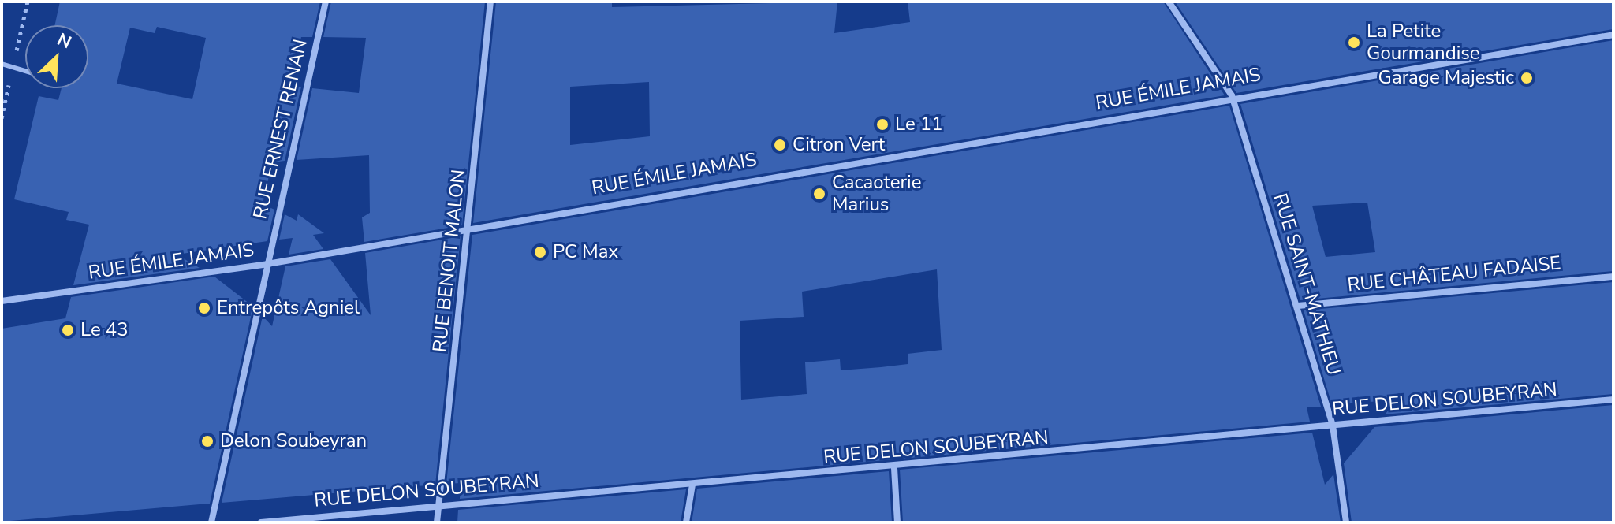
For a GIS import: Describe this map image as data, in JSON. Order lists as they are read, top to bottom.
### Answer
{
  "streets": {
    "street": [
      "RUE ÉMILE JAMAIS",
      "RUE ERNEST RENAN",
      "RUE BENOIT MALON",
      "RUE CHÂTEAU FADAISE",
      "RUE SAINT-MATHIEU",
      "RUE DELON SOUBEYRAN"
    ]
  },
  "crossings": [
    ["RUE ÉMILE JAMAIS", "RUE ERNEST RENAN"],
    ["RUE ÉMILE JAMAIS", "RUE BENOIT MALON"],
    ["RUE ÉMILE JAMAIS", "RUE SAINT-MATHIEU"],
    ["RUE BENOIT MALON", "RUE DELON SOUBEYRAN"],
    ["RUE CHÂTEAU FADAISE", "RUE SAINT-MATHIEU"],
    ["RUE SAINT-MATHIEU", "RUE DELON SOUBEYRAN"]
  ],
  "places": [
    "La Petite Gourmandise",
    "Garage Majestic",
    "Le 11",
    "Citron Vert",
    "Cacaoterie Marius",
    "PC Max",
    "Entrepôts Agniel",
    "Le 43",
    "Delon Soubeyran"
  ],
  "north": "top right"
}
